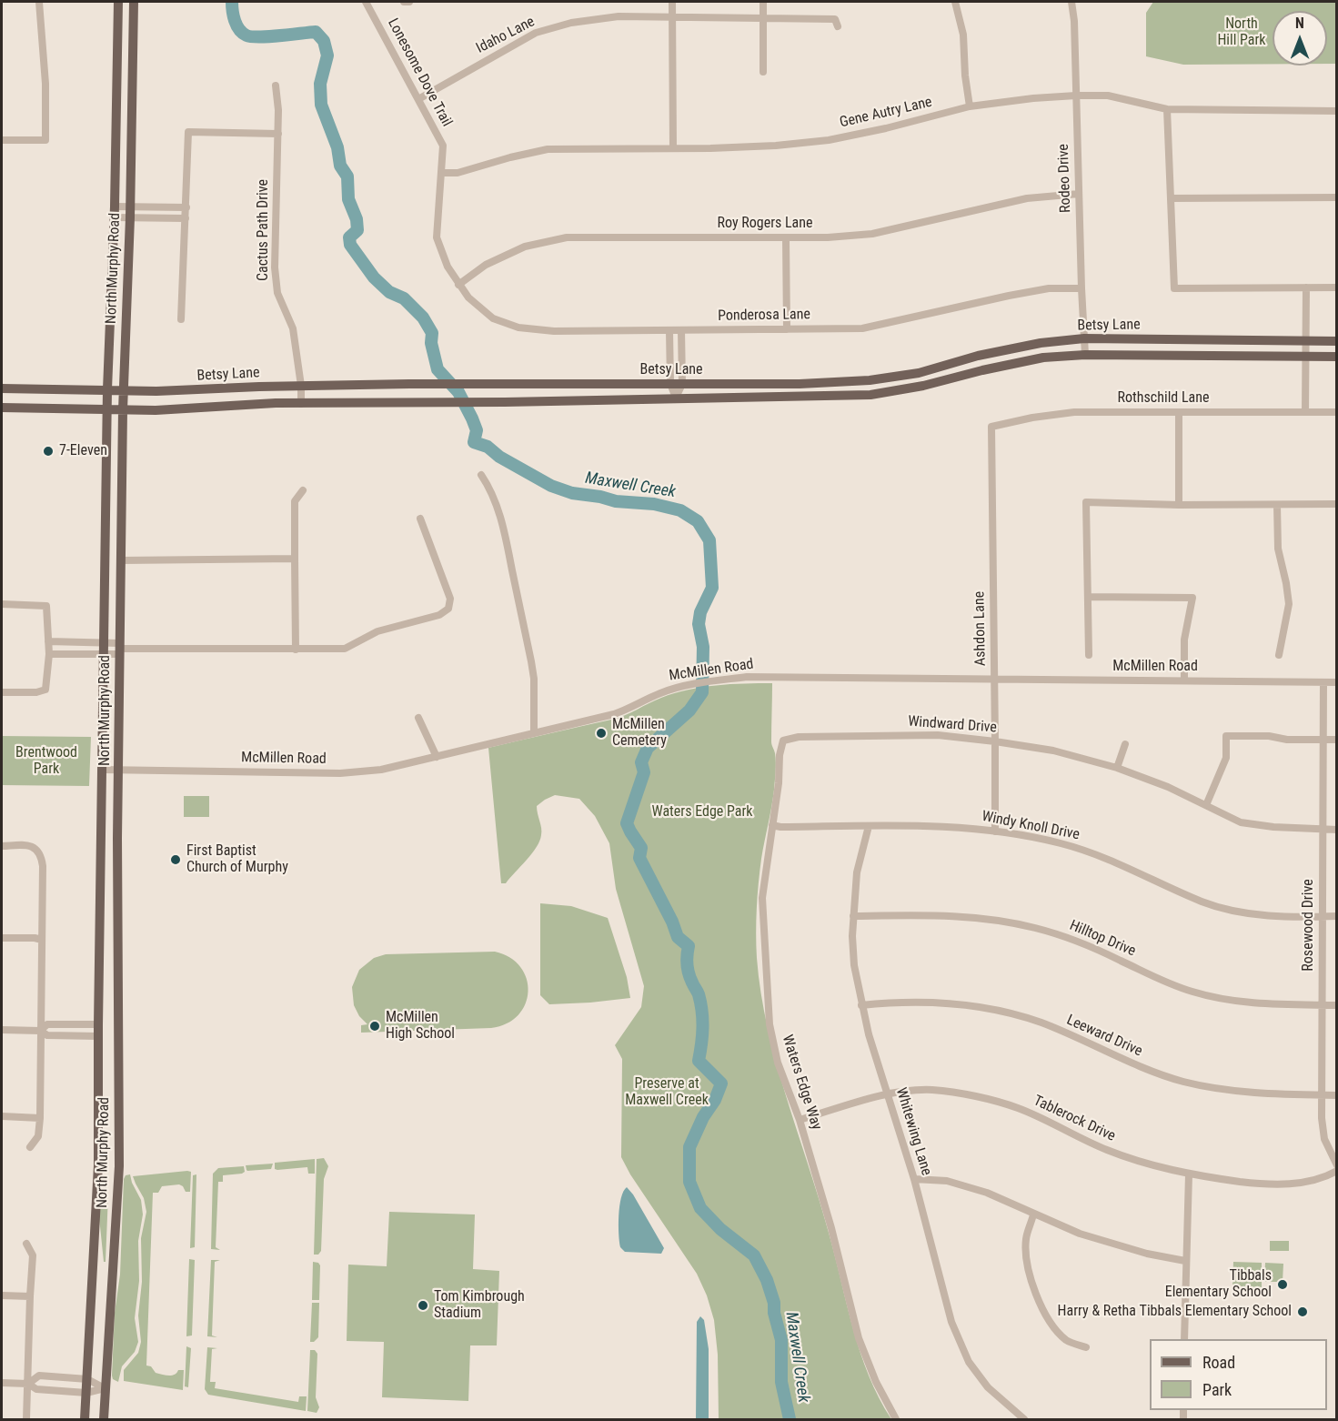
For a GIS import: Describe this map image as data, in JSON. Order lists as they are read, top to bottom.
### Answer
{
  "streets": {
    "main road": ["North Murphy Road", "Betsy Lane"],
    "street": [
      "Idaho Lane",
      "Lonesome Dove Trail",
      "Gene Autry Lane",
      "Rodeo Drive",
      "Roy Rogers Lane",
      "Cactus Path Drive",
      "Ponderosa Lane",
      "Rothschild Lane",
      "Ashdon Lane",
      "McMillen Road",
      "Windward Drive",
      "Windy Knoll Drive",
      "Rosewood Drive",
      "Hilltop Drive",
      "Leeward Drive",
      "Waters Edge Way",
      "Tablerock Drive",
      "Whitewing Lane"
    ]
  },
  "crossings": [
    ["Idaho Lane", "Lonesome Dove Trail"],
    ["Lonesome Dove Trail", "Gene Autry Lane"],
    ["Lonesome Dove Trail", "Roy Rogers Lane"],
    ["Lonesome Dove Trail", "Ponderosa Lane"],
    ["Gene Autry Lane", "Rodeo Drive"],
    ["Rodeo Drive", "Roy Rogers Lane"],
    ["Rodeo Drive", "Ponderosa Lane"],
    ["Rodeo Drive", "Betsy Lane"],
    ["Roy Rogers Lane", "Ponderosa Lane"],
    ["Cactus Path Drive", "Betsy Lane"],
    ["North Murphy Road", "Betsy Lane"],
    ["North Murphy Road", "McMillen Road"],
    ["Rothschild Lane", "Ashdon Lane"],
    ["Ashdon Lane", "McMillen Road"],
    ["Ashdon Lane", "Windward Drive"],
    ["Ashdon Lane", "Windy Knoll Drive"],
    ["McMillen Road", "Rosewood Drive"],
    ["Windward Drive", "Rosewood Drive"],
    ["Windward Drive", "Waters Edge Way"],
    ["Windy Knoll Drive", "Rosewood Drive"],
    ["Windy Knoll Drive", "Waters Edge Way"],
    ["Windy Knoll Drive", "Whitewing Lane"],
    ["Rosewood Drive", "Hilltop Drive"],
    ["Rosewood Drive", "Leeward Drive"],
    ["Hilltop Drive", "Whitewing Lane"],
    ["Leeward Drive", "Whitewing Lane"],
    ["Waters Edge Way", "Tablerock Drive"],
    ["Tablerock Drive", "Whitewing Lane"]
  ],
  "water": ["Maxwell Creek"],
  "parks": [
    "North Hill Park",
    "Brentwood Park",
    "Waters Edge Park",
    "Preserve at Maxwell Creek"
  ],
  "places": [
    "7-Eleven",
    "McMillen Cemetery",
    "First Baptist Church of Murphy",
    "McMillen High School",
    "Tibbals Elementary School",
    "Tom Kimbrough Stadium",
    "Harry & Retha Tibbals Elementary School"
  ],
  "legend": ["Road", "Park"],
  "north": "top"
}
